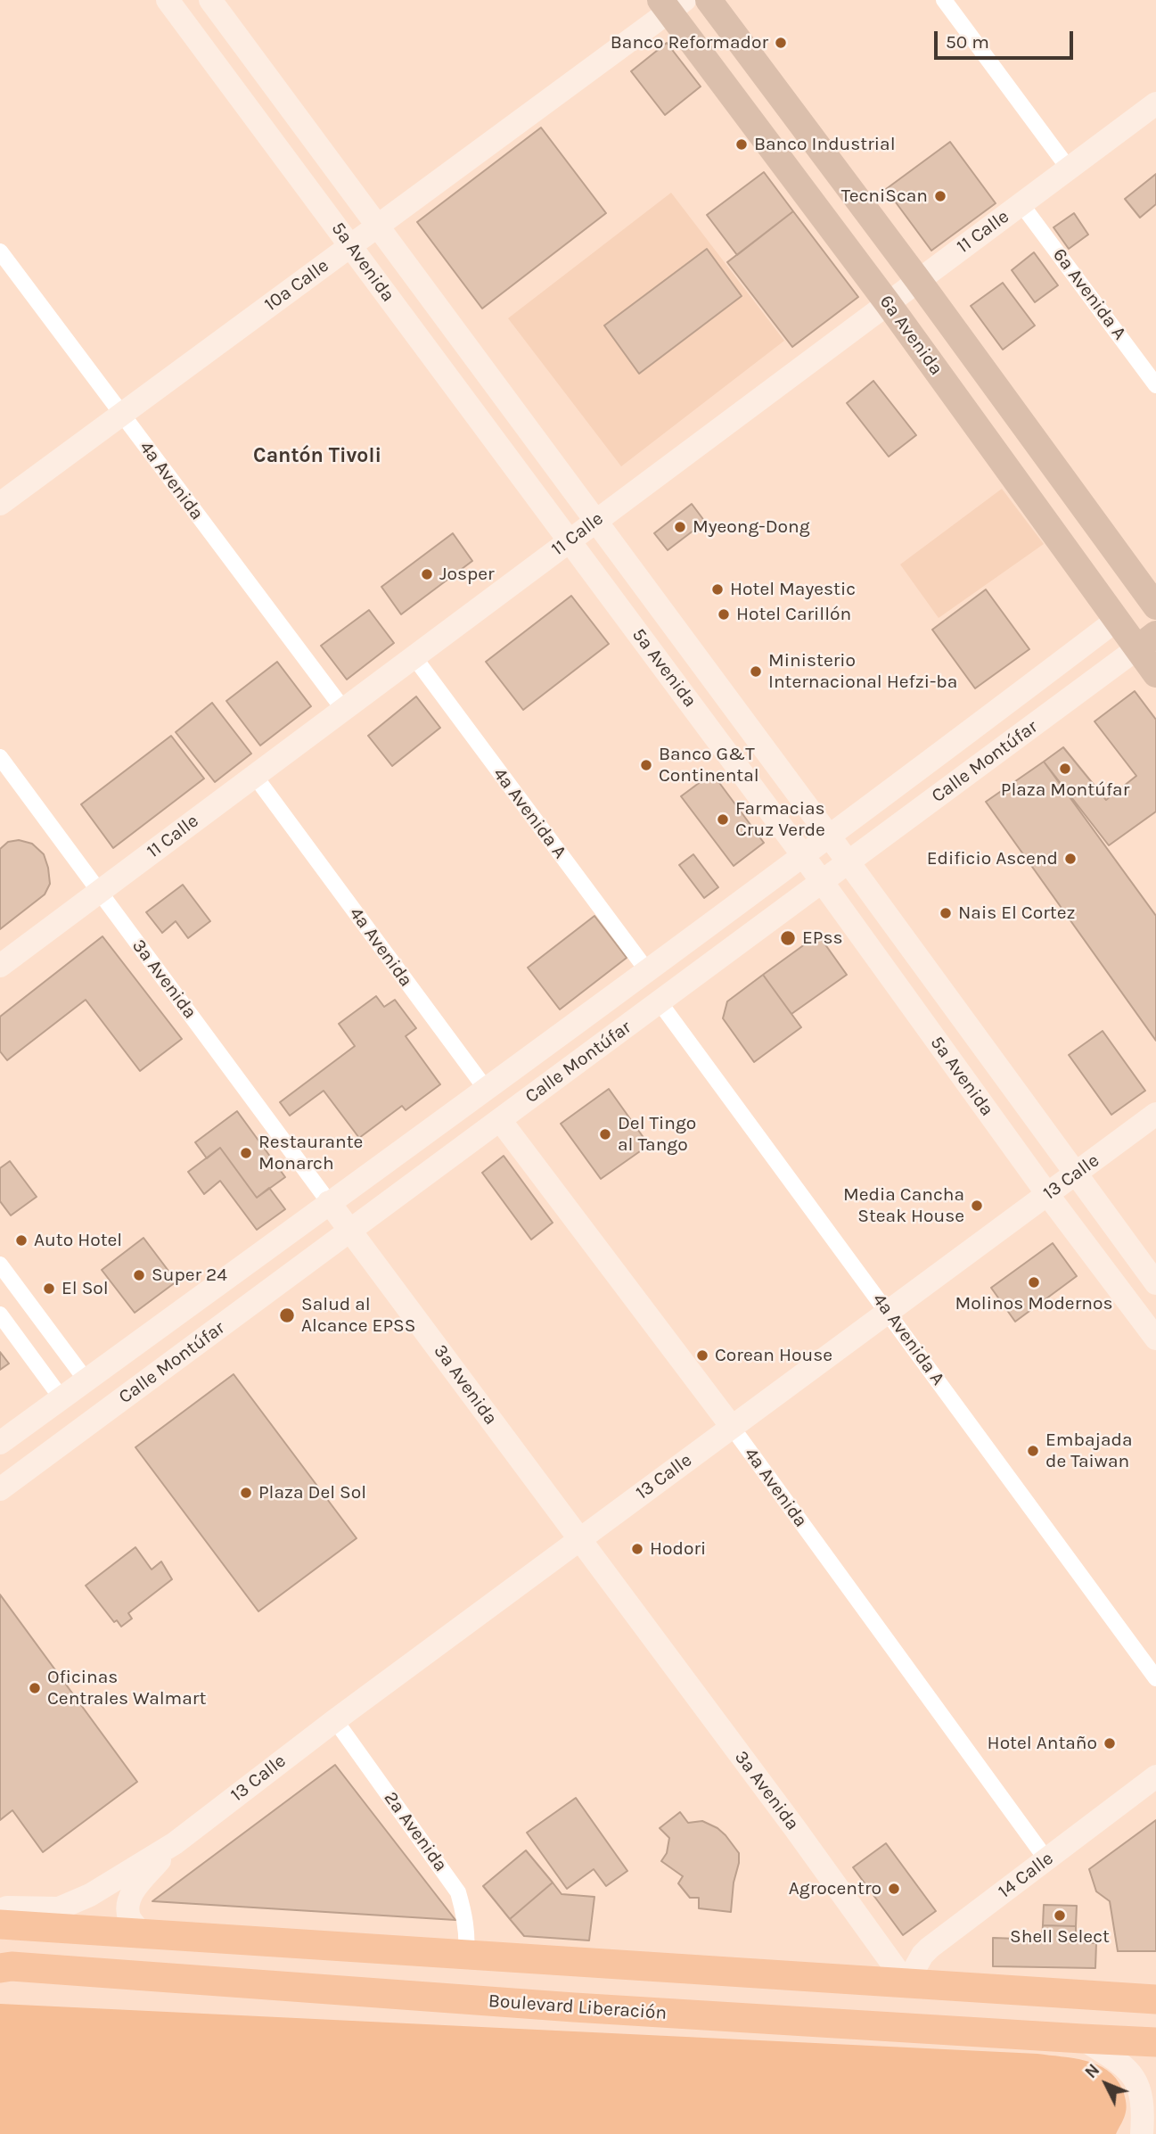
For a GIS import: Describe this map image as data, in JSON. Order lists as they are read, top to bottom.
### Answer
{
  "streets": {
    "highway": ["Boulevard Liberación"],
    "main road": ["6a Avenida", "Calle Montúfar"],
    "street": [
      "11 Calle",
      "5a Avenida",
      "10a Calle",
      "6a Avenida A",
      "4a Avenida",
      "4a Avenida A",
      "3a Avenida",
      "13 Calle",
      "2a Avenida",
      "14 Calle"
    ]
  },
  "crossings": [
    ["11 Calle", "5a Avenida"],
    ["11 Calle", "6a Avenida A"],
    ["11 Calle", "6a Avenida"],
    ["11 Calle", "4a Avenida"],
    ["11 Calle", "4a Avenida A"],
    ["11 Calle", "3a Avenida"],
    ["5a Avenida", "10a Calle"],
    ["5a Avenida", "Calle Montúfar"],
    ["5a Avenida", "13 Calle"],
    ["10a Calle", "6a Avenida"],
    ["10a Calle", "4a Avenida"],
    ["6a Avenida", "Calle Montúfar"],
    ["4a Avenida", "Calle Montúfar"],
    ["4a Avenida", "13 Calle"],
    ["4a Avenida", "14 Calle"],
    ["Calle Montúfar", "4a Avenida A"],
    ["Calle Montúfar", "3a Avenida"],
    ["4a Avenida A", "13 Calle"],
    ["3a Avenida", "13 Calle"],
    ["3a Avenida", "14 Calle"],
    ["13 Calle", "2a Avenida"]
  ],
  "districts": ["Cantón Tivoli"],
  "places": [
    "Banco Reformador",
    "Banco Industrial",
    "TecniScan",
    "Myeong-Dong",
    "Josper",
    "Hotel Mayestic",
    "Hotel Carillón",
    "Ministerio Internacional Hefzi-ba",
    "Banco G&T Continental",
    "Plaza Montúfar",
    "Farmacias Cruz Verde",
    "Edificio Ascend",
    "Nais El Cortez",
    "EPss",
    "Del Tingo al Tango",
    "Restaurante Monarch",
    "Media Cancha Steak House",
    "Auto Hotel",
    "Super 24",
    "Molinos Modernos",
    "El Sol",
    "Salud al Alcance EPSS",
    "Corean House",
    "Embajada de Taiwan",
    "Plaza Del Sol",
    "Hodori",
    "Oficinas Centrales Walmart",
    "Hotel Antaño",
    "Agrocentro",
    "Shell Select"
  ],
  "scale_bar": "50 m",
  "north": "top left"
}
